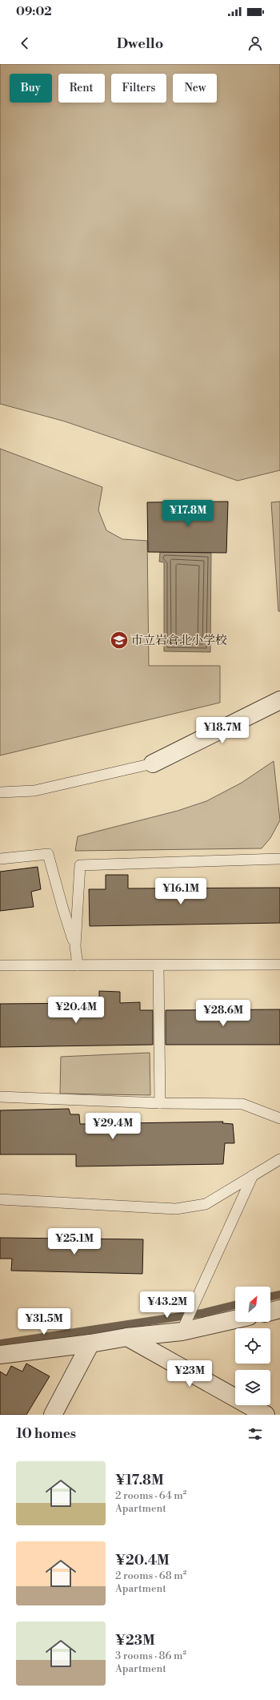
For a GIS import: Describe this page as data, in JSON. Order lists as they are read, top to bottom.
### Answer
{
  "places": {
    "school or university": ["市立岩倉北小学校"]
  },
  "north": "top right",
  "page": {
    "status": "09:02",
    "header": "Dwello",
    "chip": [
      "Buy",
      "Rent",
      "Filters",
      "New"
    ],
    "price": [
      "¥17.8M",
      "¥18.7M",
      "¥16.1M",
      "¥20.4M",
      "¥28.6M",
      "¥29.4M",
      "¥25.1M",
      "¥43.2M",
      "¥31.5M",
      "¥23M"
    ],
    "heading": "10 homes",
    "list": [
      {
        "name": "¥17.8M",
        "note": "2 rooms · 64 m² · Apartment"
      },
      {
        "name": "¥20.4M",
        "note": "2 rooms · 68 m² · Apartment"
      },
      {
        "name": "¥23M",
        "note": "3 rooms · 86 m² · Apartment"
      }
    ]
  }
}
